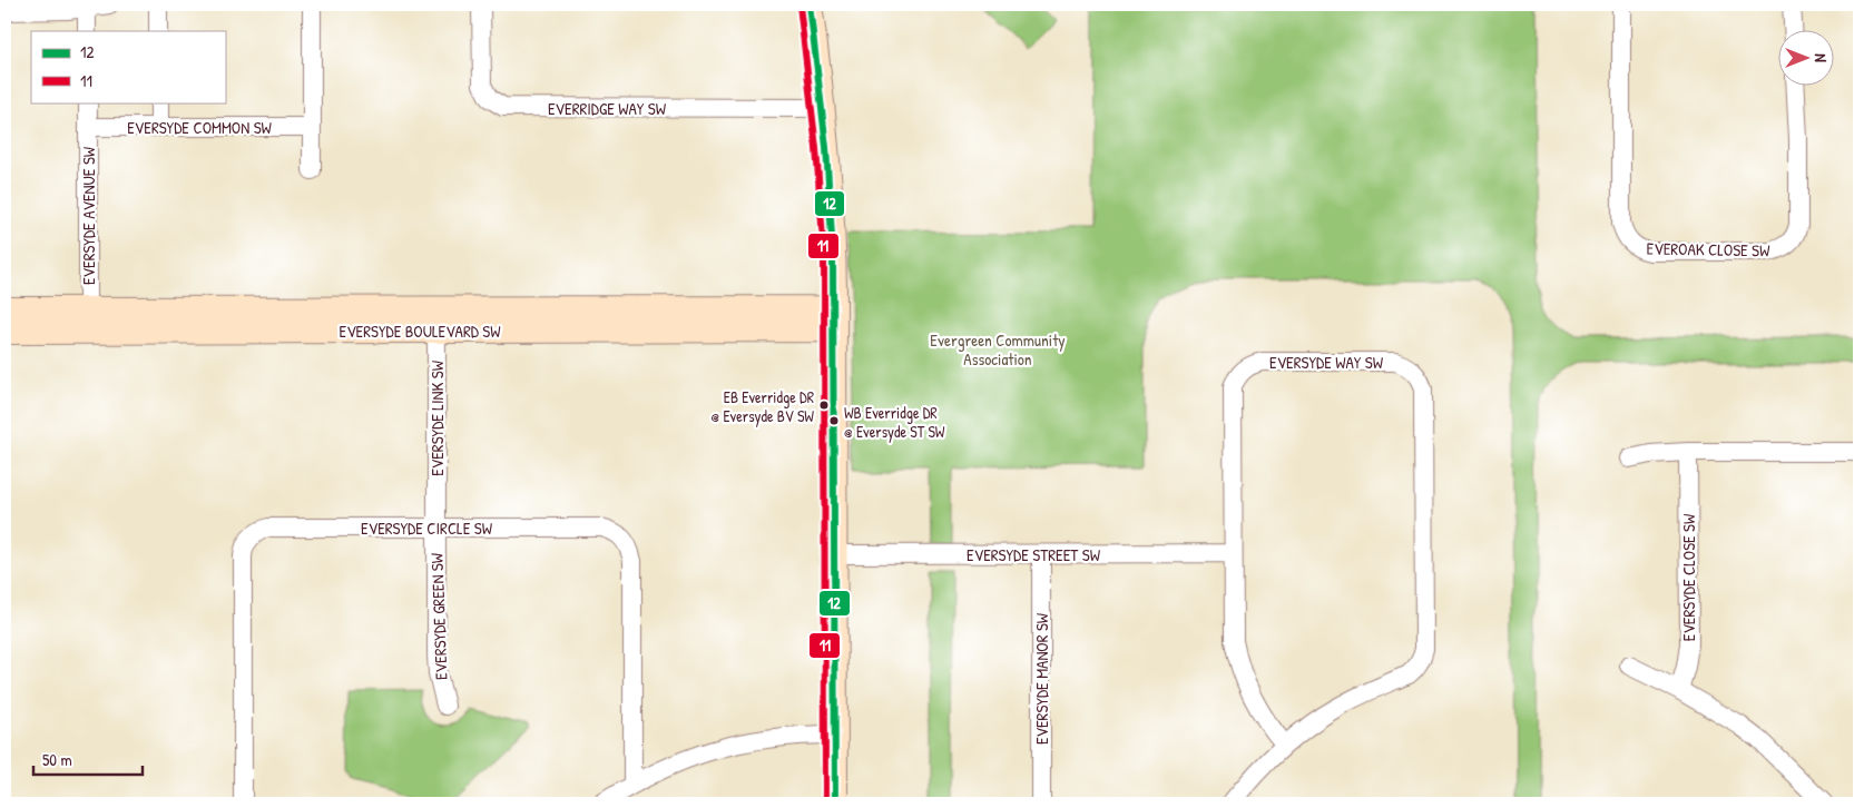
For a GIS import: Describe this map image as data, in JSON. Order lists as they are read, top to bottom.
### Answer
{
  "streets": {
    "street": [
      "EVERRIDGE WAY SW",
      "EVERSYDE COMMON SW",
      "EVERSYDE AVENUE SW",
      "EVEROAK CLOSE SW",
      "EVERSYDE BOULEVARD SW",
      "EVERSYDE WAY SW",
      "EVERSYDE LINK SW",
      "EVERSYDE CIRCLE SW",
      "EVERSYDE STREET SW",
      "EVERSYDE CLOSE SW",
      "EVERSYDE GREEN SW",
      "EVERSYDE MANOR SW"
    ]
  },
  "crossings": [
    ["EVERSYDE COMMON SW", "EVERSYDE AVENUE SW"],
    ["EVERSYDE AVENUE SW", "EVERSYDE BOULEVARD SW"],
    ["EVERSYDE BOULEVARD SW", "EVERSYDE LINK SW"],
    ["EVERSYDE WAY SW", "EVERSYDE STREET SW"],
    ["EVERSYDE LINK SW", "EVERSYDE CIRCLE SW"],
    ["EVERSYDE LINK SW", "EVERSYDE GREEN SW"],
    ["EVERSYDE CIRCLE SW", "EVERSYDE GREEN SW"],
    ["EVERSYDE STREET SW", "EVERSYDE MANOR SW"]
  ],
  "parks": ["Evergreen Community Association"],
  "places": ["EB Everridge DR @ Eversyde BV SW", "WB Everridge DR @ Eversyde ST SW"],
  "lines": ["transit line 12", "transit line 11"],
  "legend": ["12", "11"],
  "scale_bar": "50 m",
  "north": "right"
}
